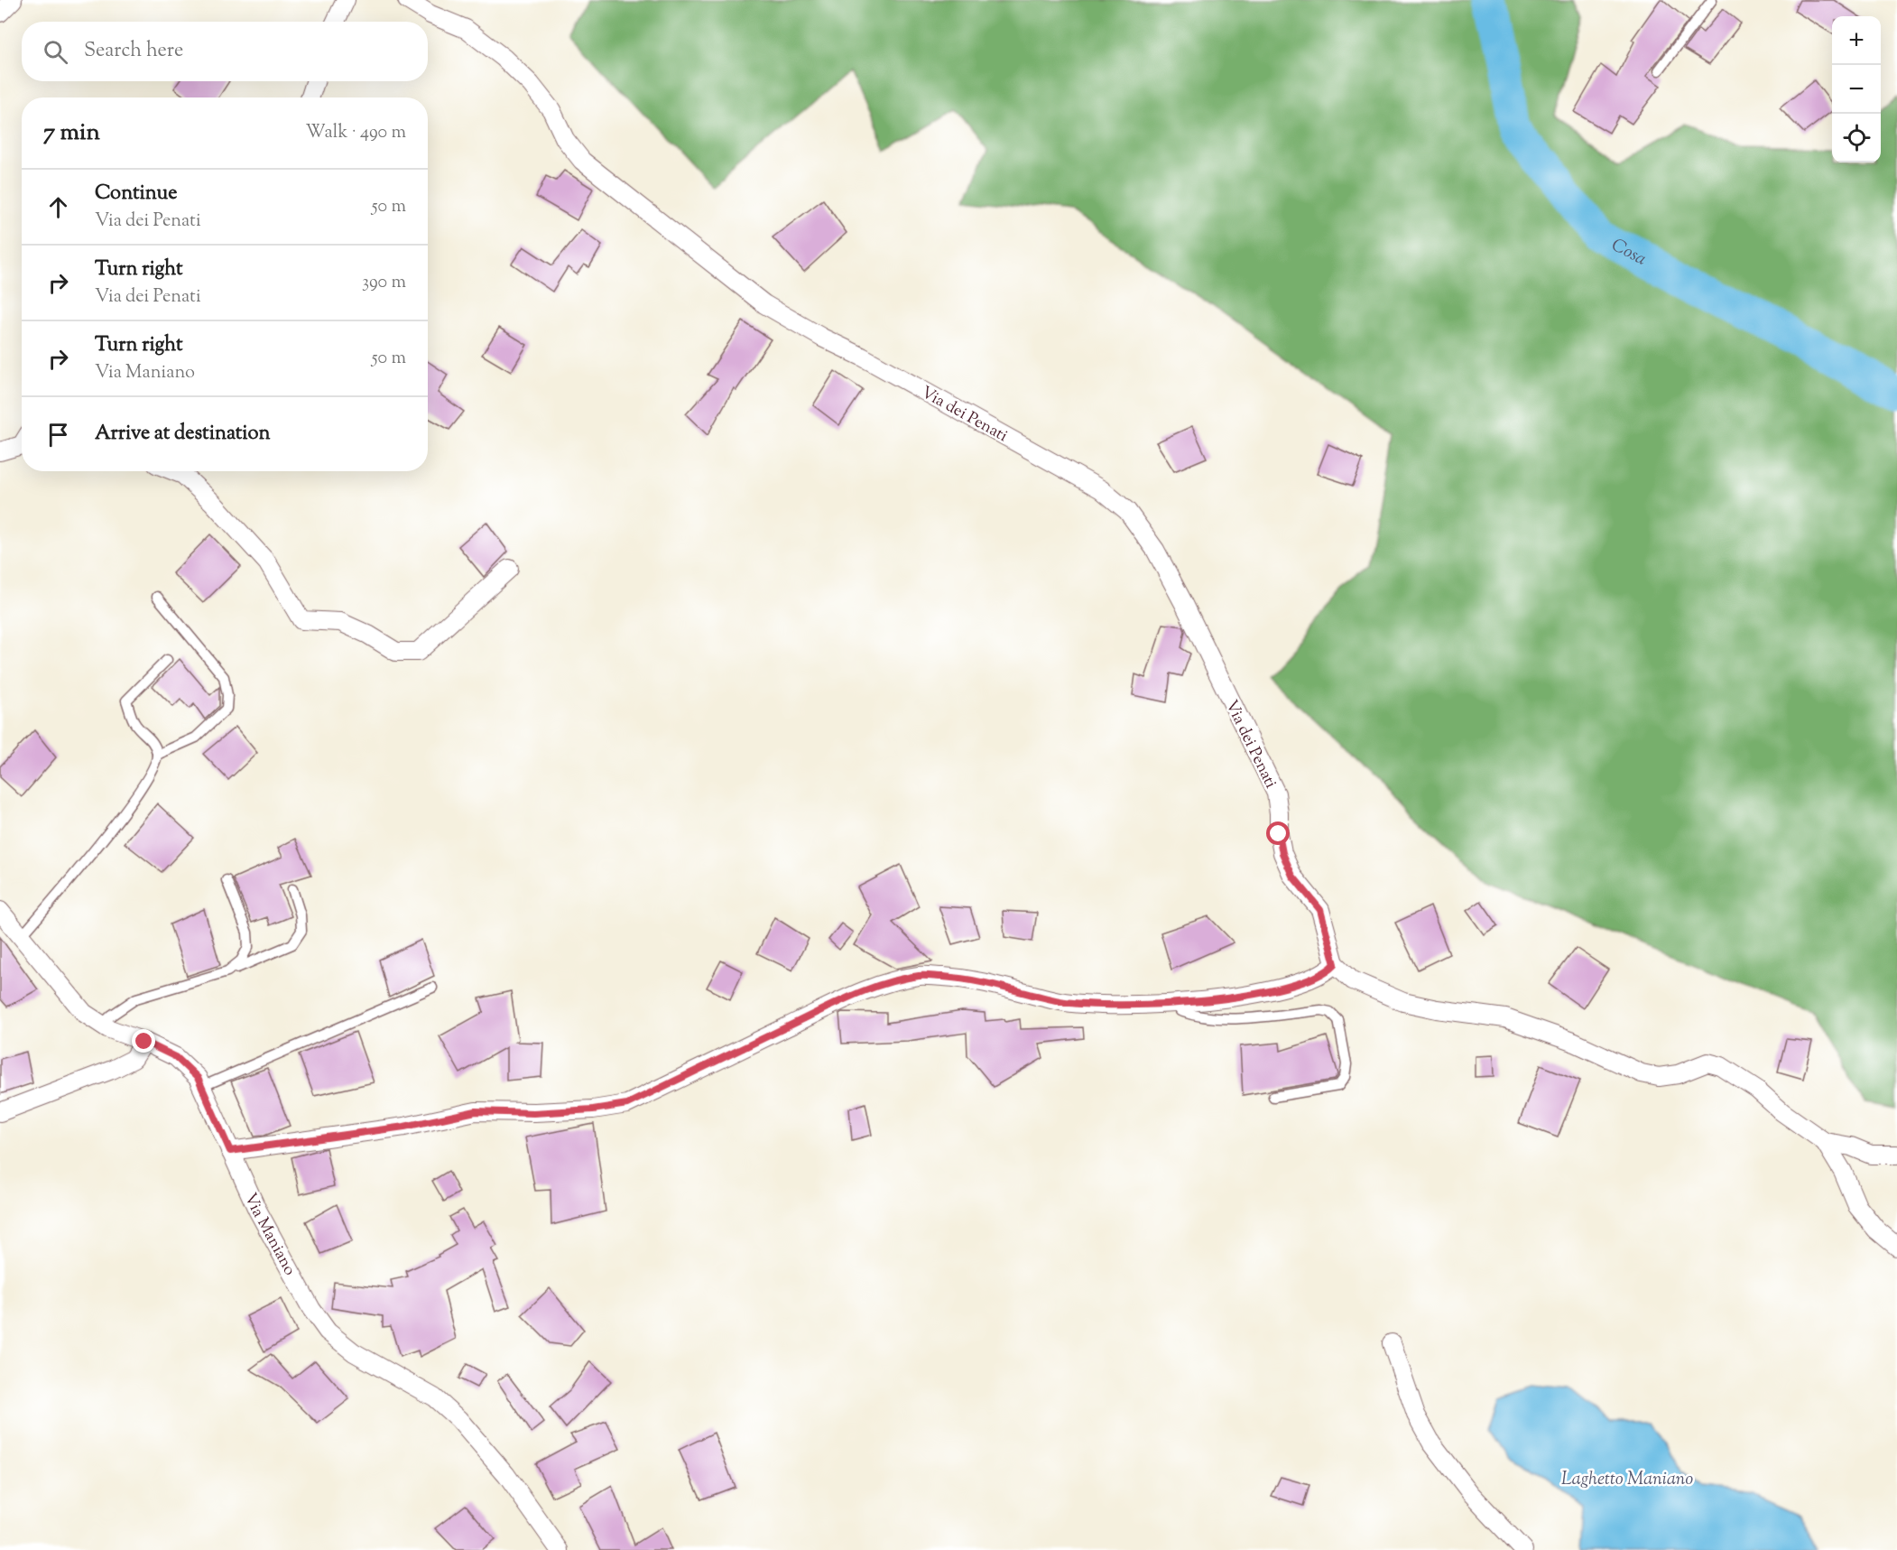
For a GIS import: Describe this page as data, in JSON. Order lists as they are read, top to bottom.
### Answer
{
  "streets": {
    "street": ["Via dei Penati", "Via Maniano"]
  },
  "water": ["Cosa", "Laghetto Maniano"],
  "page": {
    "map_buttons": ["+", "−"],
    "search": "Search here",
    "heading": ["7 min", "Walk · 490 m"],
    "list": [
      ["Continue", "Via dei Penati", "50 m"],
      ["Turn right", "Via dei Penati", "390 m"],
      ["Turn right", "Via Maniano", "50 m"],
      "Arrive at destination"
    ]
  }
}
